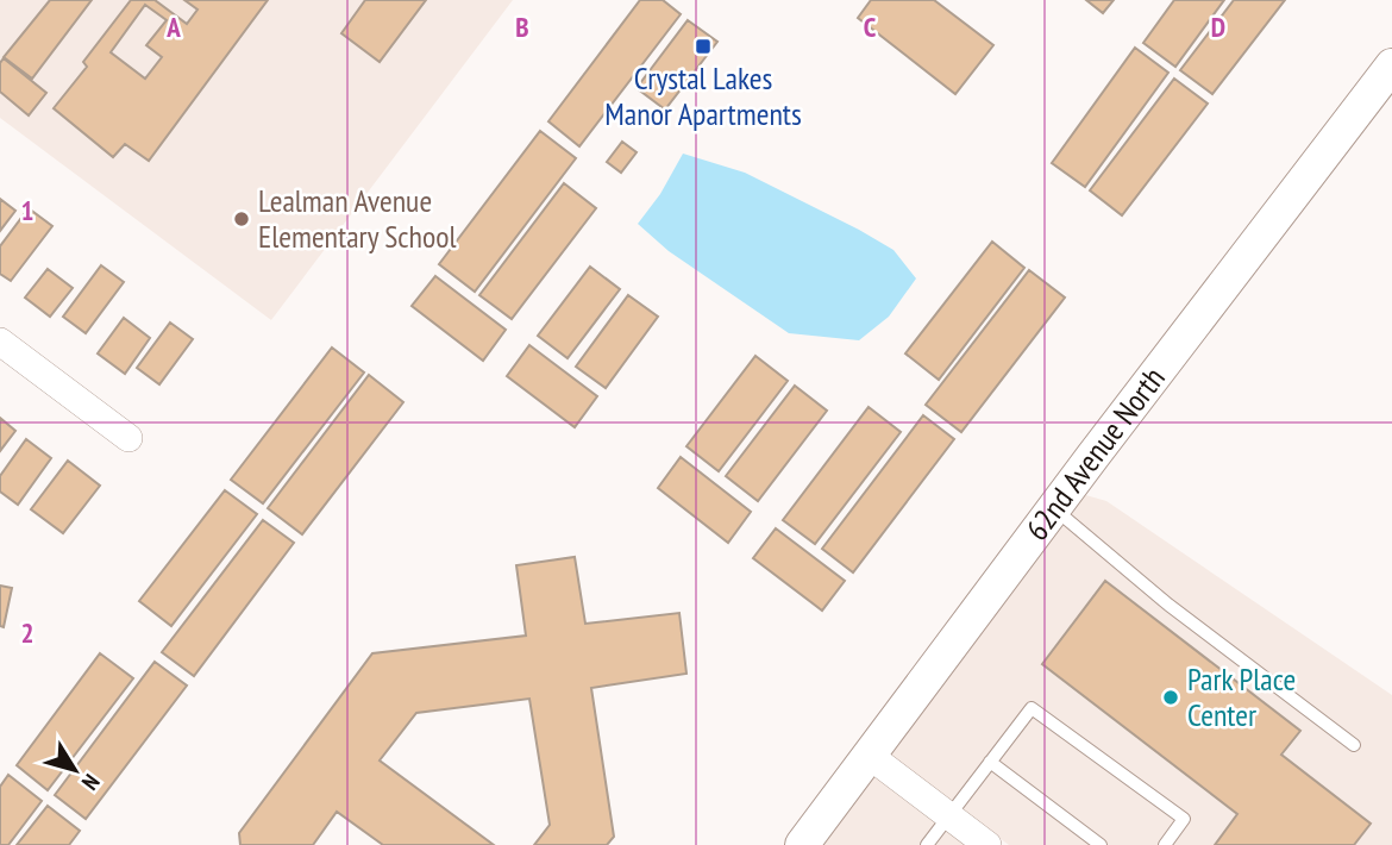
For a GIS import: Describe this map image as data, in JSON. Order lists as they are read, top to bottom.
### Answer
{
  "streets": {
    "street": ["62nd Avenue North"]
  },
  "places": {
    "transit": ["Crystal Lakes Manor Apartments"],
    "other": ["Lealman Avenue Elementary School", "Park Place Center"]
  },
  "north": "bottom right",
  "grid": {
    "columns": [
      "A",
      "B",
      "C",
      "D"
    ],
    "rows": ["1", "2"]
  }
}
